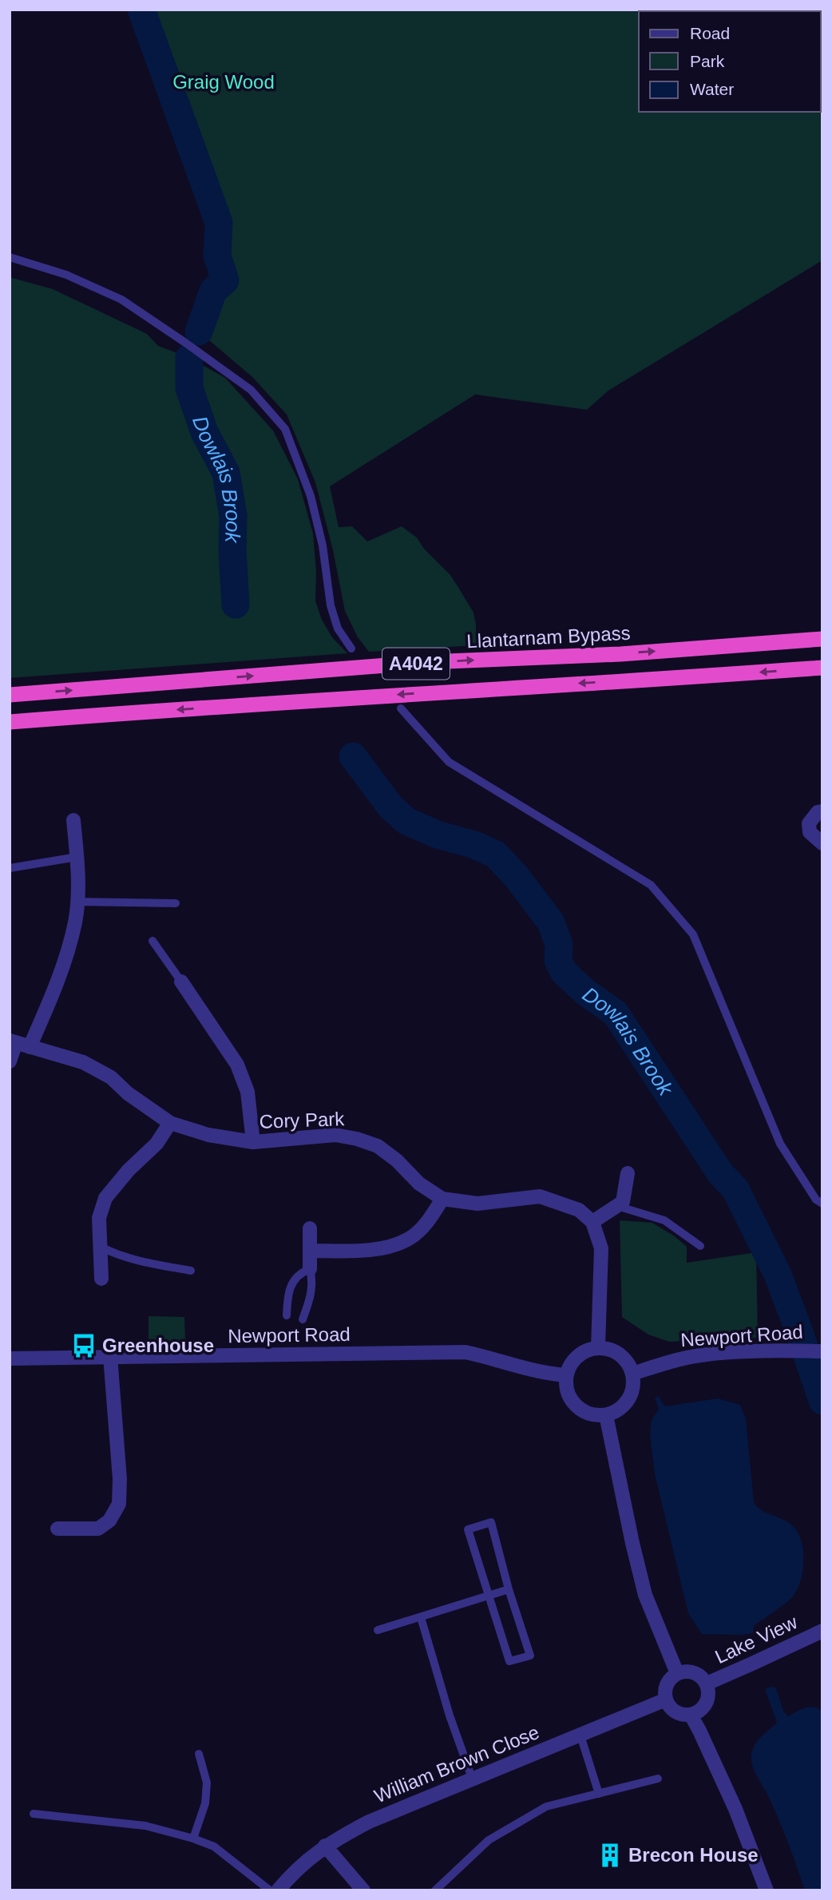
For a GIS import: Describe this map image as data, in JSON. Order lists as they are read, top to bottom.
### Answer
{
  "streets": {
    "highway": ["Llantarnam Bypass", "A4042"],
    "street": [
      "Cory Park",
      "Newport Road",
      "Lake View",
      "William Brown Close"
    ]
  },
  "crossings": [
    ["Lake View", "William Brown Close"]
  ],
  "water": ["Dowlais Brook"],
  "parks": ["Graig Wood"],
  "places": {
    "bus stop": ["Greenhouse"],
    "building": ["Brecon House"]
  },
  "legend": ["Road", "Park", "Water"]
}
